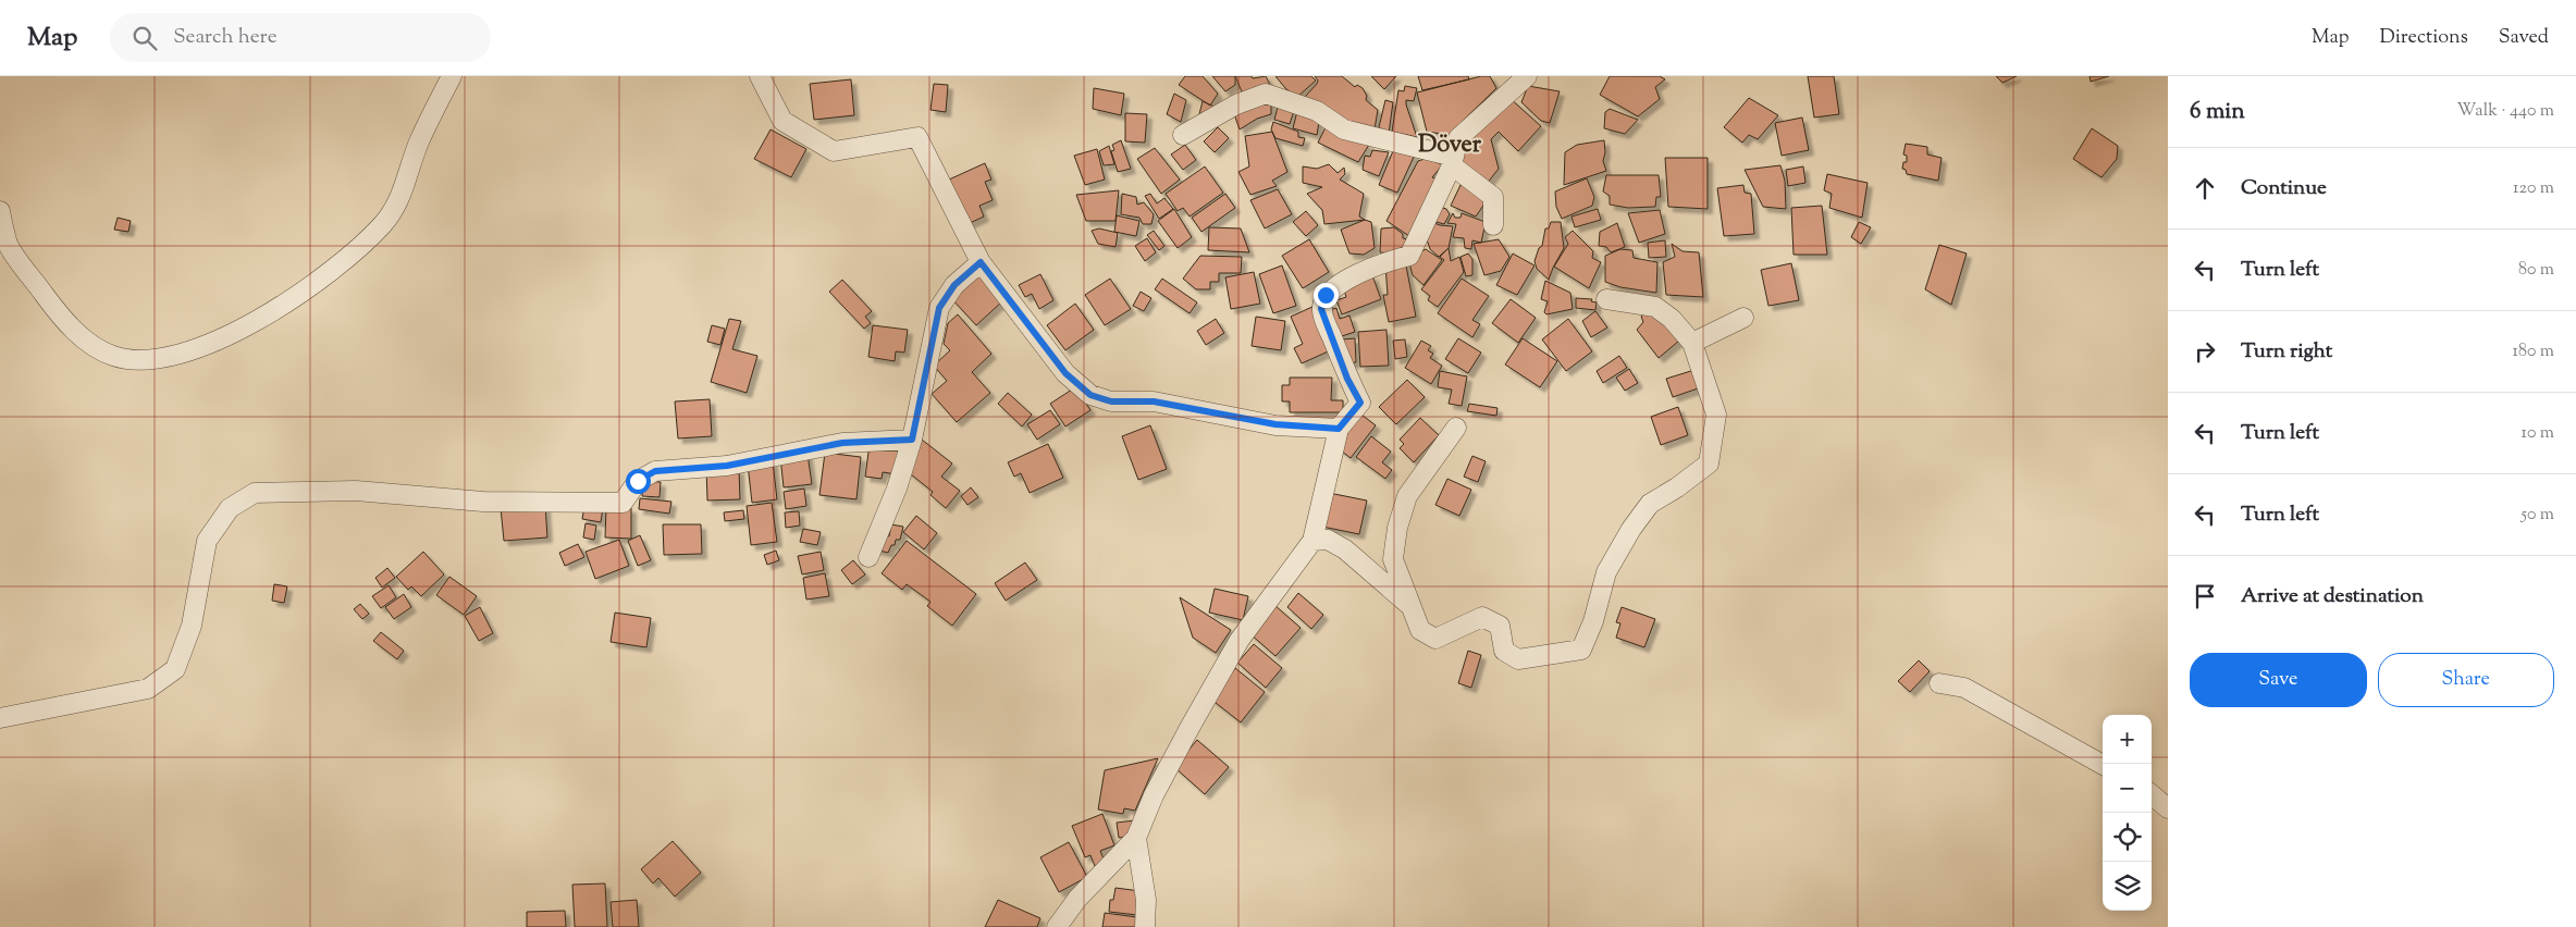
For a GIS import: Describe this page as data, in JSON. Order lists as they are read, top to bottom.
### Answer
{
  "districts": ["Döver"],
  "page": {
    "header": "Map",
    "search": "Search here",
    "nav": ["Map", "Directions", "Saved"],
    "heading": ["6 min", "Walk · 440 m"],
    "list": [
      ["Continue", "120 m"],
      ["Turn left", "80 m"],
      ["Turn right", "180 m"],
      ["Turn left", "10 m"],
      ["Turn left", "50 m"],
      "Arrive at destination"
    ],
    "buttons": ["Save", "Share"],
    "map_buttons": ["+", "−"]
  }
}
